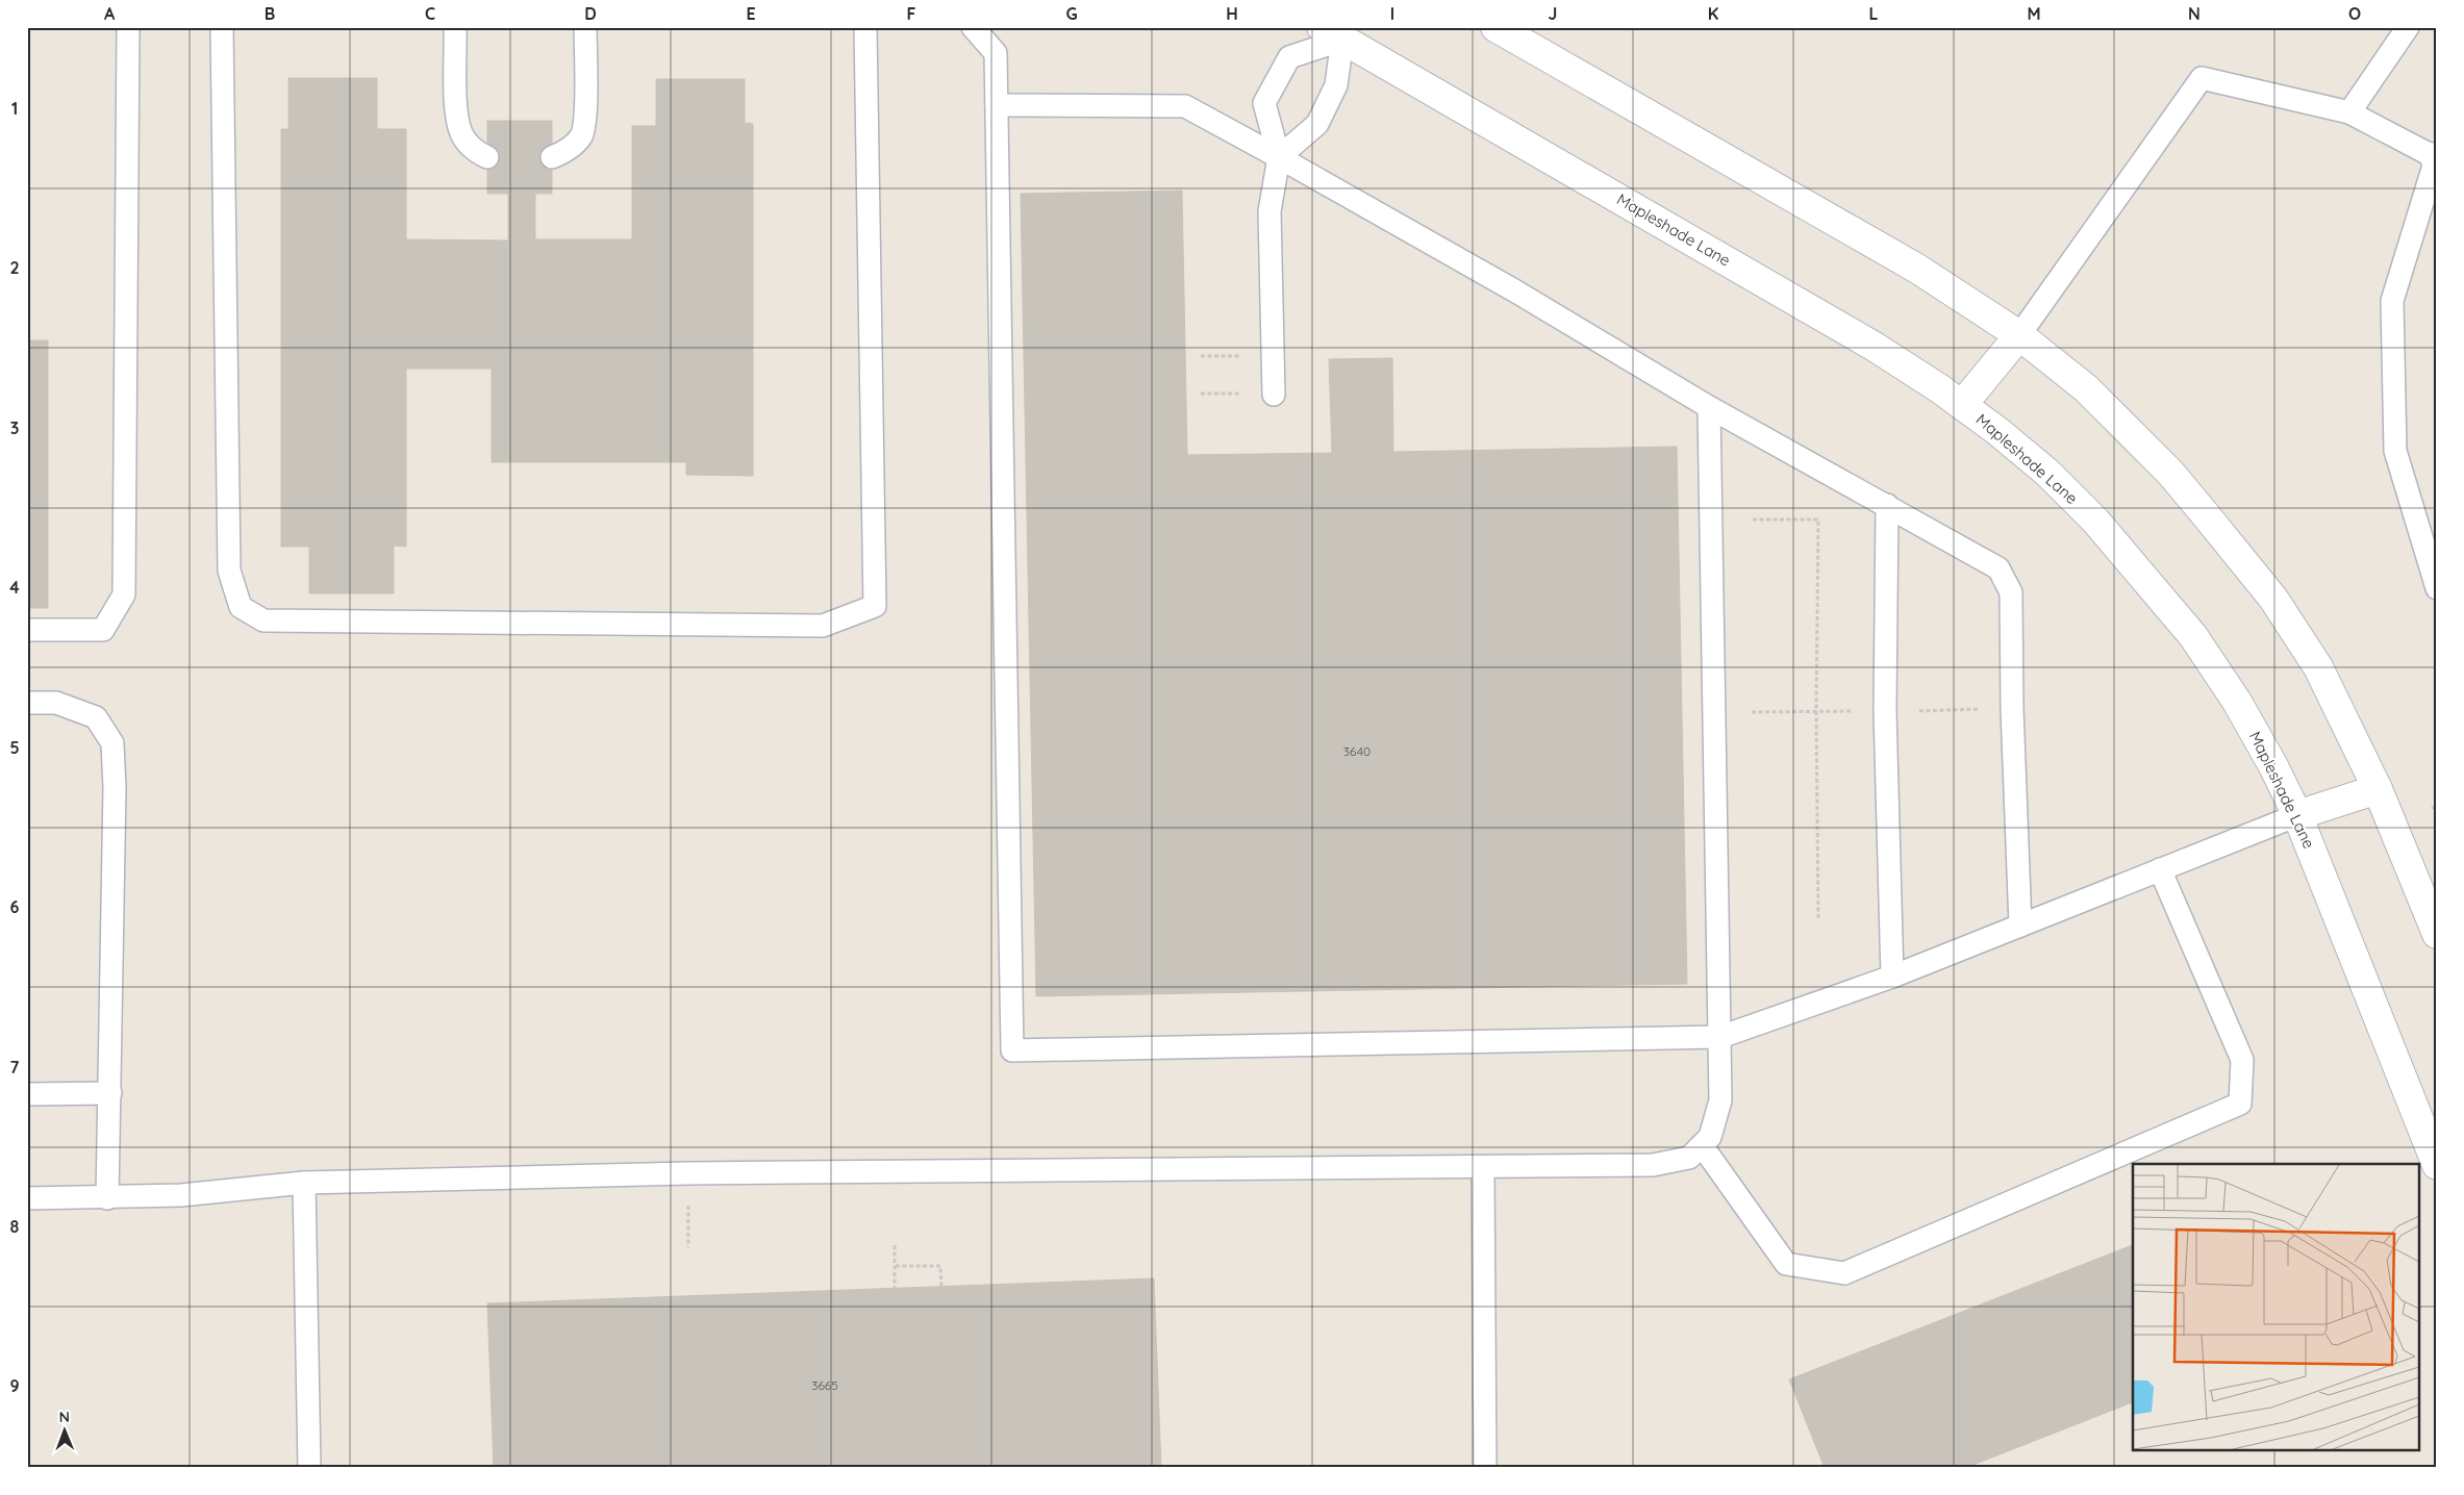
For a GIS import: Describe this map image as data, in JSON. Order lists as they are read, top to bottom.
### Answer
{
  "streets": {
    "main road": ["Mapleshade Lane"]
  },
  "house_numbers": ["3640", "3665"],
  "north": "top",
  "grid": {
    "columns": [
      "A",
      "B",
      "C",
      "D",
      "E",
      "F",
      "G",
      "H",
      "I",
      "J",
      "K",
      "L",
      "M",
      "N",
      "O"
    ],
    "rows": [
      "1",
      "2",
      "3",
      "4",
      "5",
      "6",
      "7",
      "8",
      "9"
    ]
  }
}
